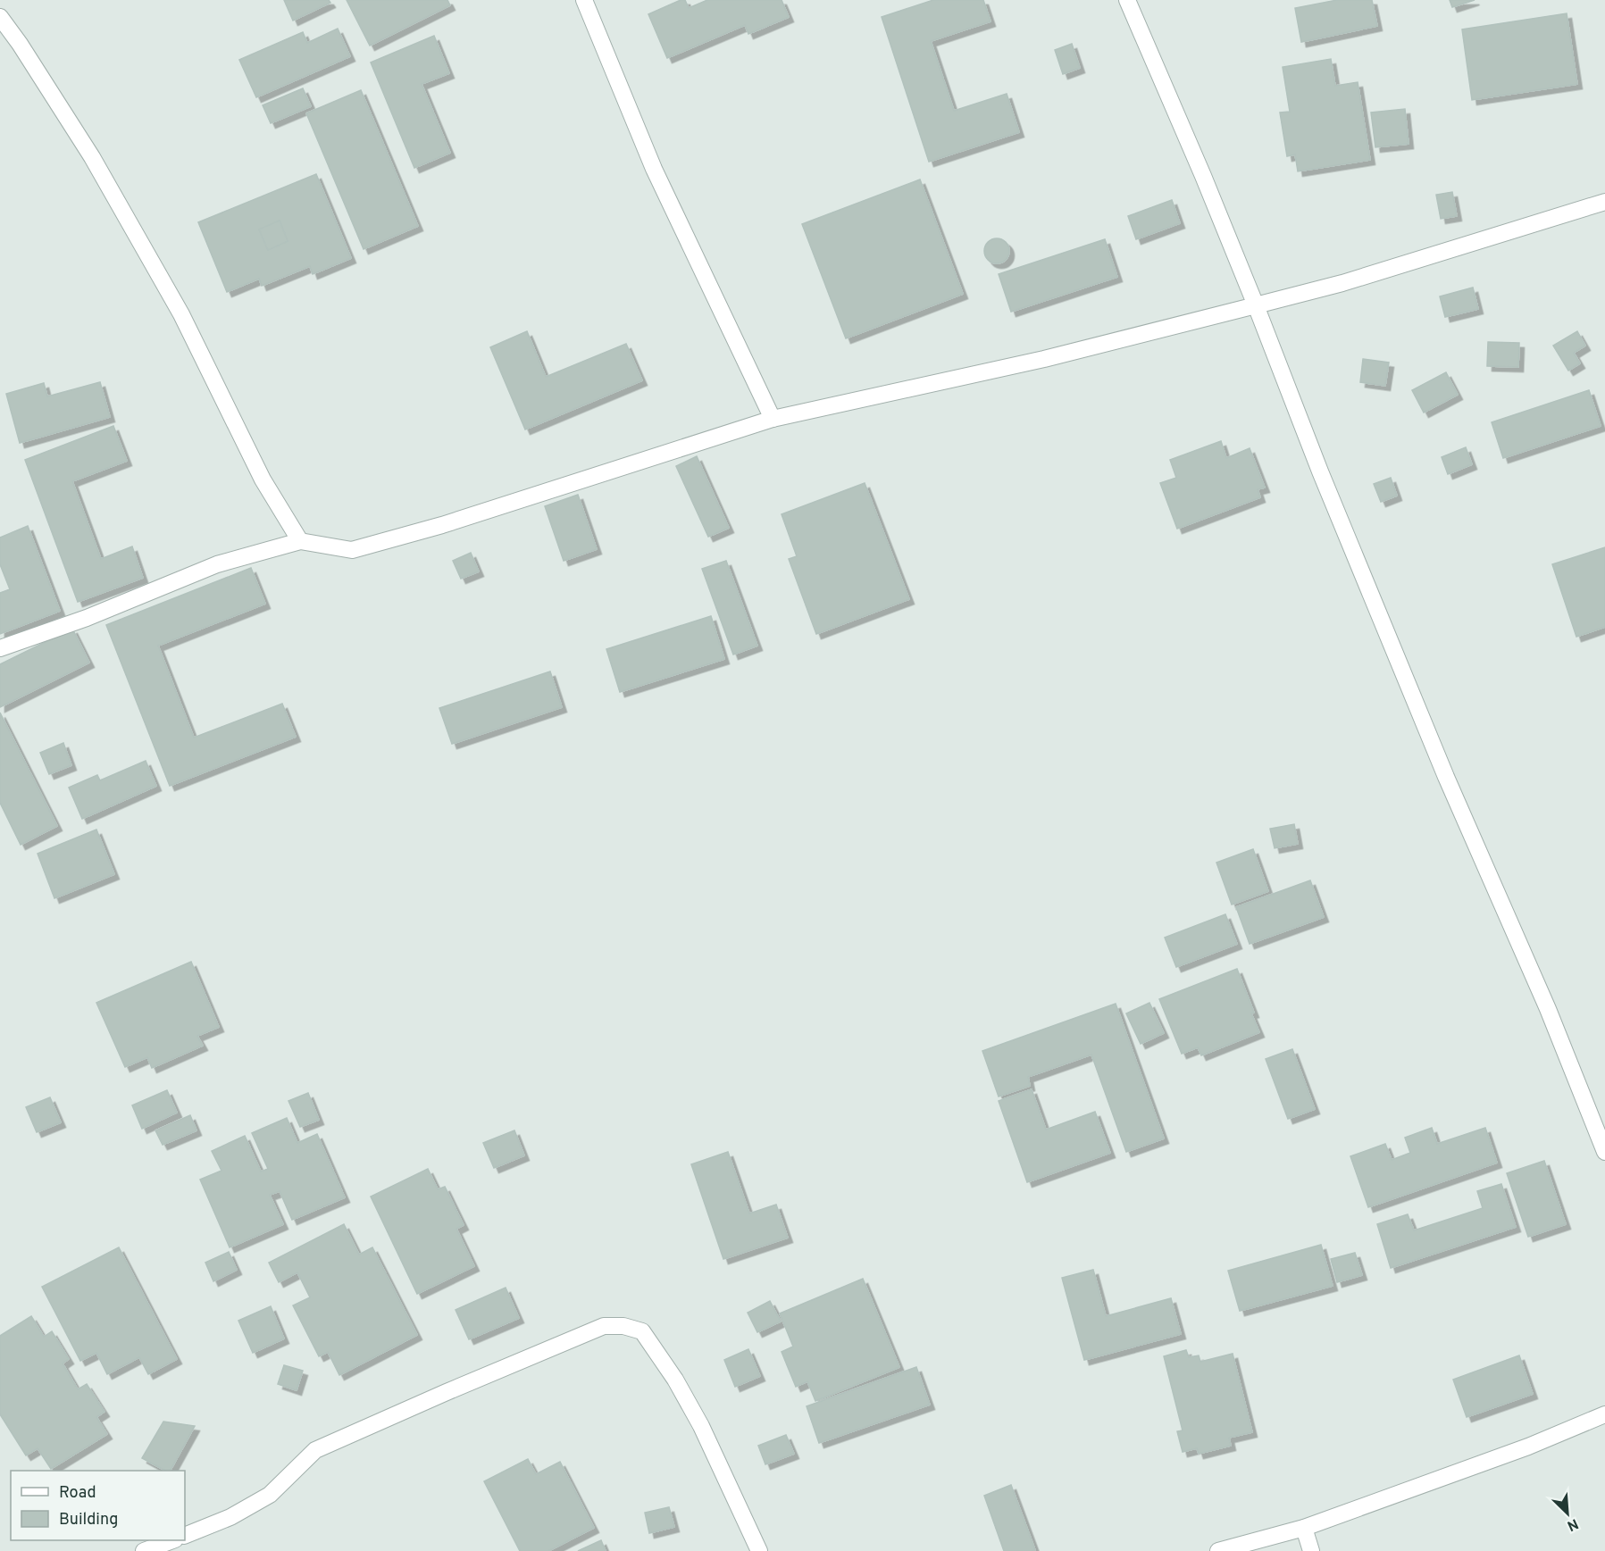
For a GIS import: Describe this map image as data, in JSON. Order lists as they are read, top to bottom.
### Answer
{
  "legend": ["Road", "Building"],
  "north": "bottom right"
}
